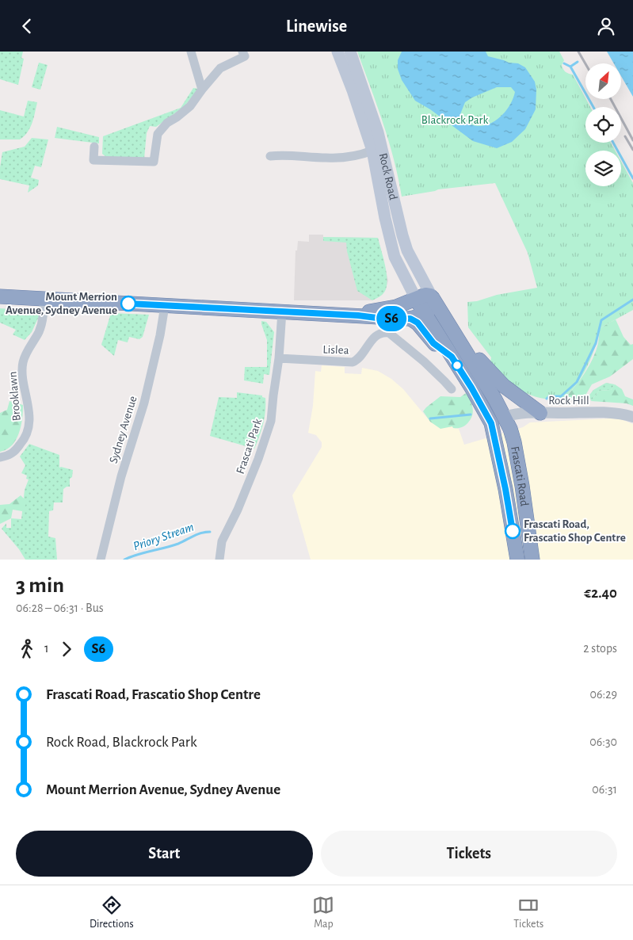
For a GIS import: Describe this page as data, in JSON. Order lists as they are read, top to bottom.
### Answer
{
  "streets": {
    "highway": ["Frascati Road"],
    "main road": ["Rock Road"],
    "street": [
      "Lislea",
      "Brooklawn",
      "Rock Hill",
      "Sydney Avenue",
      "Frascati Park"
    ]
  },
  "crossings": [
    ["Rock Road", "Frascati Road"],
    ["Lislea", "Frascati Park"],
    ["Rock Hill", "Frascati Road"]
  ],
  "water": ["Priory Stream"],
  "parks": ["Blackrock Park"],
  "places": ["Mount Merrion Avenue, Sydney Avenue", "Frascati Road, Frascatio Shop Centre"],
  "lines": ["bus line S6"],
  "north": "top right",
  "page": {
    "header": "Linewise",
    "on_map": "S6",
    "heading": ["3 min", "06:28 – 06:31 · Bus", "€2.40"],
    "legs": ["1", "S6", "2 stops"],
    "list": [
      {
        "name": "Frascati Road, Frascatio Shop Centre",
        "value": "06:29"
      },
      {
        "name": "Rock Road, Blackrock Park",
        "value": "06:30"
      },
      {
        "name": "Mount Merrion Avenue, Sydney Avenue",
        "value": "06:31"
      }
    ],
    "buttons": ["Start", "Tickets"],
    "tabs": ["Directions", "Map", "Tickets"]
  }
}
